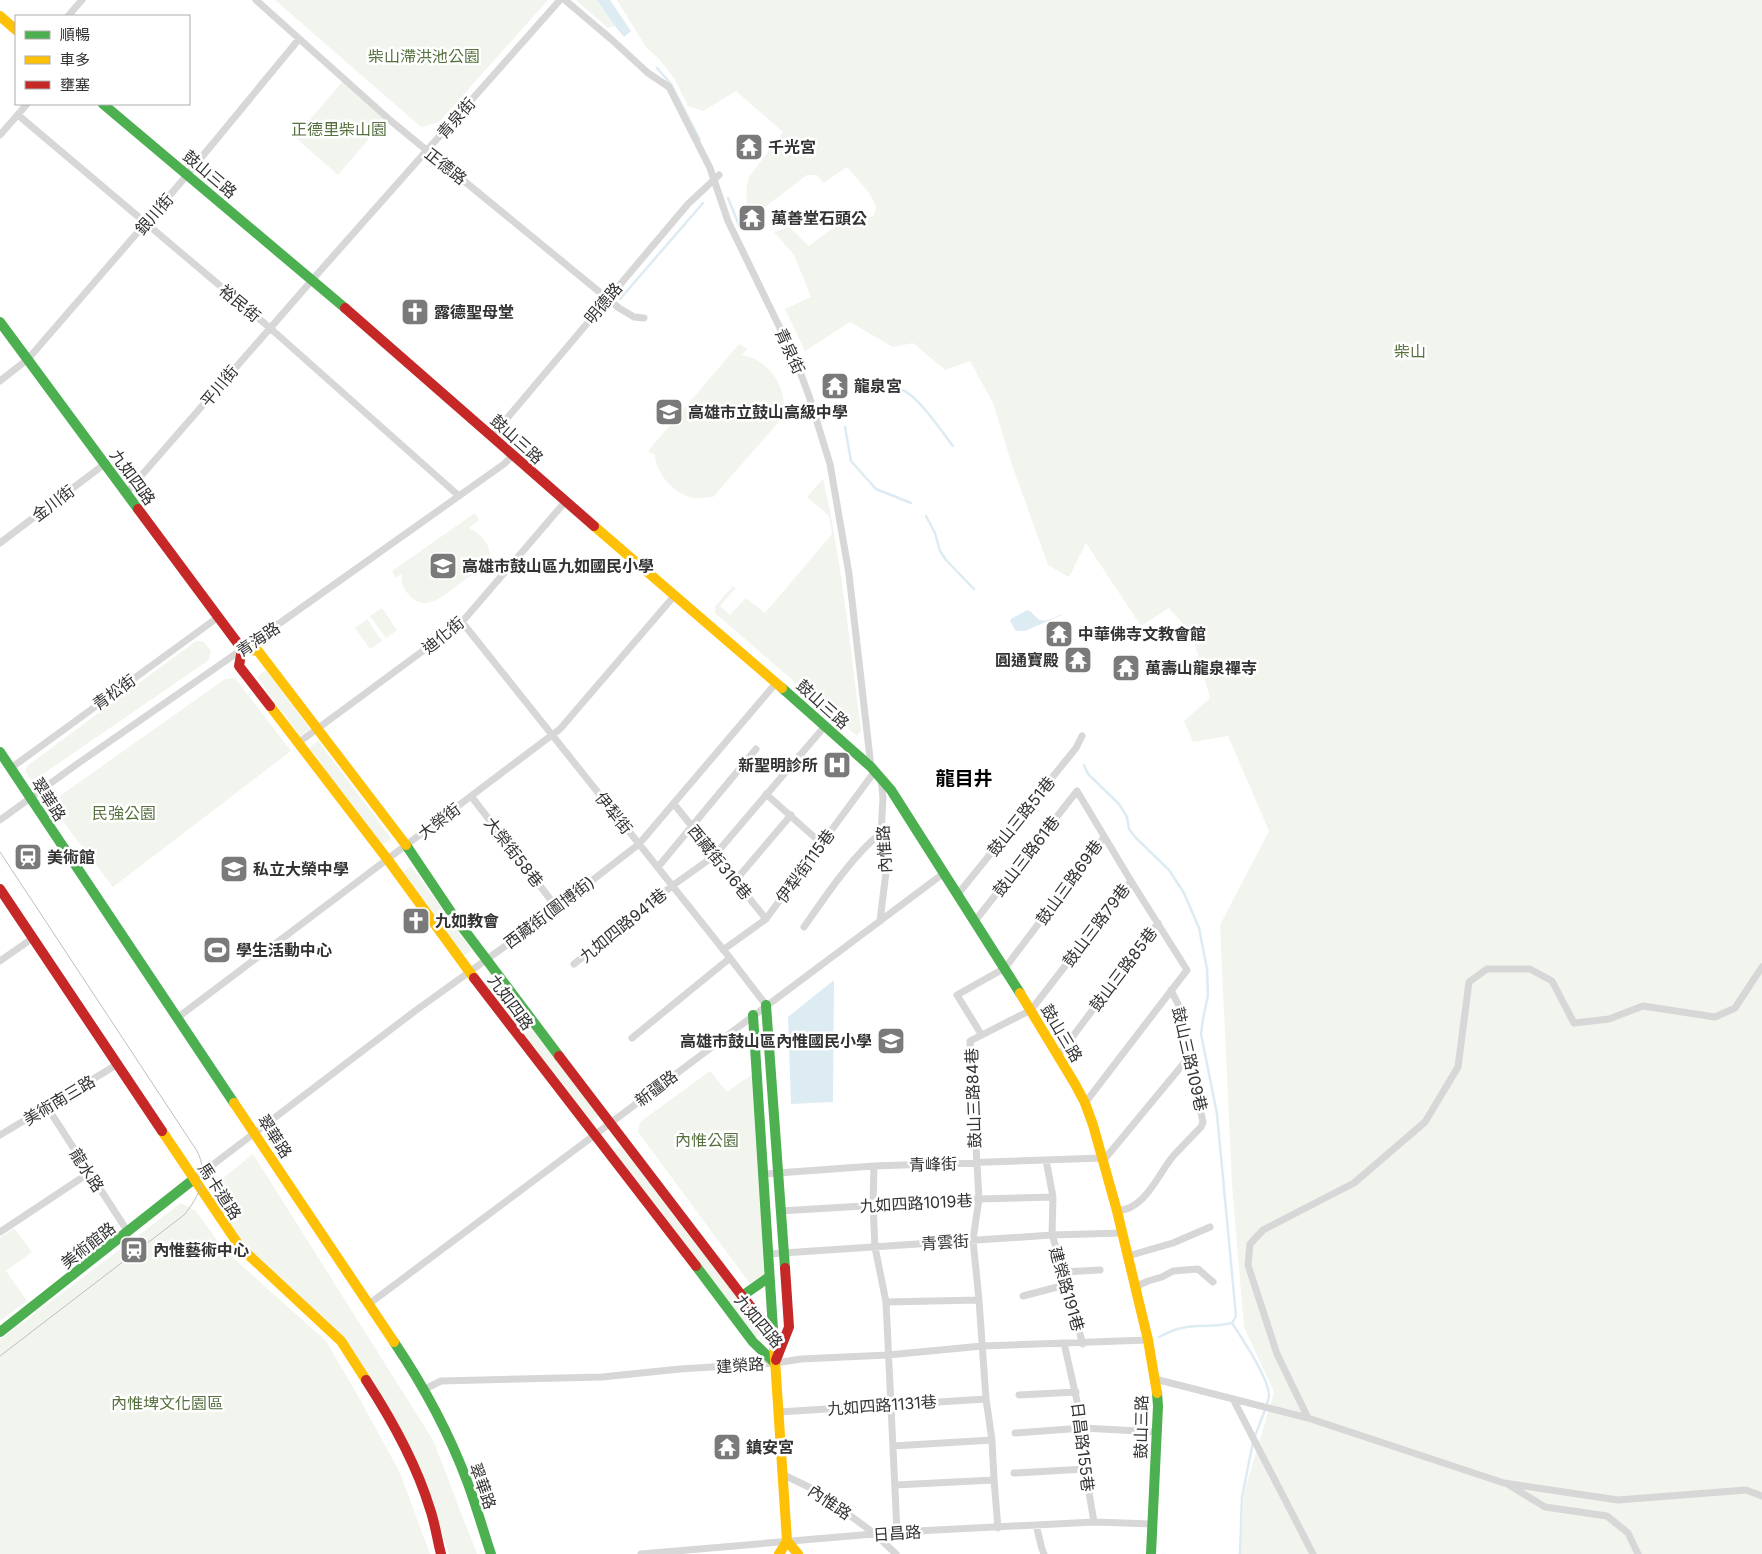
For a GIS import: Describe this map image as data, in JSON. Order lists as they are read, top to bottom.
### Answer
{
  "streets": {
    "street": [
      "青泉街",
      "正德路",
      "鼓山三路",
      "銀川街",
      "裕民街",
      "明德路",
      "平川街",
      "九如四路",
      "金川街",
      "迪化街",
      "青海路",
      "青松街",
      "翠華路",
      "伊犁街",
      "鼓山三路51巷",
      "大榮街",
      "內惟路",
      "大榮街58巷",
      "鼓山三路61巷",
      "西藏街316巷",
      "伊犁街115巷",
      "鼓山三路69巷",
      "西藏街(圖博街)",
      "九如四路941巷",
      "鼓山三路79巷",
      "鼓山三路85巷",
      "鼓山三路109巷",
      "新疆路",
      "鼓山三路84巷",
      "美術南三路",
      "青峰街",
      "龍水路",
      "馬卡道路",
      "九如四路1019巷",
      "青雲街",
      "美術館路",
      "建榮路191巷",
      "建榮路",
      "九如四路1131巷",
      "日昌路155巷",
      "日昌路"
    ]
  },
  "crossings": [
    ["青泉街", "正德路"],
    ["青泉街", "鼓山三路"],
    ["青泉街", "明德路"],
    ["青泉街", "平川街"],
    ["青泉街", "內惟路"],
    ["青泉街", "伊犁街115巷"],
    ["正德路", "銀川街"],
    ["正德路", "明德路"],
    ["鼓山三路", "銀川街"],
    ["鼓山三路", "明德路"],
    ["鼓山三路", "平川街"],
    ["鼓山三路", "迪化街"],
    ["鼓山三路", "青海路"],
    ["鼓山三路", "鼓山三路51巷"],
    ["鼓山三路", "大榮街"],
    ["鼓山三路", "內惟路"],
    ["鼓山三路", "鼓山三路61巷"],
    ["鼓山三路", "伊犁街115巷"],
    ["鼓山三路", "鼓山三路69巷"],
    ["鼓山三路", "西藏街(圖博街)"],
    ["鼓山三路", "九如四路941巷"],
    ["鼓山三路", "鼓山三路79巷"],
    ["鼓山三路", "鼓山三路85巷"],
    ["鼓山三路", "鼓山三路109巷"],
    ["鼓山三路", "新疆路"],
    ["鼓山三路", "鼓山三路84巷"],
    ["鼓山三路", "青峰街"],
    ["鼓山三路", "青雲街"],
    ["鼓山三路", "建榮路"],
    ["鼓山三路", "日昌路"],
    ["銀川街", "裕民街"],
    ["銀川街", "九如四路"],
    ["裕民街", "平川街"],
    ["裕民街", "青海路"],
    ["平川街", "九如四路"],
    ["九如四路", "金川街"],
    ["九如四路", "迪化街"],
    ["九如四路", "青海路"],
    ["九如四路", "青松街"],
    ["九如四路", "伊犁街"],
    ["九如四路", "大榮街"],
    ["九如四路", "內惟路"],
    ["九如四路", "西藏街(圖博街)"],
    ["九如四路", "新疆路"],
    ["九如四路", "青峰街"],
    ["九如四路", "九如四路1019巷"],
    ["九如四路", "青雲街"],
    ["九如四路", "建榮路"],
    ["九如四路", "九如四路1131巷"],
    ["九如四路", "日昌路"],
    ["迪化街", "伊犁街"],
    ["青海路", "翠華路"],
    ["青松街", "翠華路"],
    ["翠華路", "大榮街"],
    ["翠華路", "西藏街(圖博街)"],
    ["翠華路", "新疆路"],
    ["翠華路", "建榮路"],
    ["伊犁街", "大榮街"],
    ["伊犁街", "伊犁街115巷"],
    ["伊犁街", "西藏街(圖博街)"],
    ["伊犁街", "九如四路941巷"],
    ["伊犁街", "新疆路"],
    ["大榮街", "大榮街58巷"],
    ["內惟路", "伊犁街115巷"],
    ["內惟路", "新疆路"],
    ["內惟路", "日昌路"],
    ["大榮街58巷", "西藏街(圖博街)"],
    ["鼓山三路61巷", "鼓山三路69巷"],
    ["西藏街316巷", "伊犁街115巷"],
    ["西藏街316巷", "西藏街(圖博街)"],
    ["西藏街316巷", "九如四路941巷"],
    ["鼓山三路69巷", "鼓山三路79巷"],
    ["西藏街(圖博街)", "馬卡道路"],
    ["西藏街(圖博街)", "美術館路"],
    ["鼓山三路79巷", "鼓山三路85巷"],
    ["鼓山三路79巷", "鼓山三路84巷"],
    ["鼓山三路84巷", "青峰街"],
    ["美術南三路", "龍水路"],
    ["美術南三路", "馬卡道路"],
    ["青峰街", "建榮路191巷"],
    ["龍水路", "美術館路"],
    ["馬卡道路", "美術館路"],
    ["九如四路1019巷", "建榮路191巷"],
    ["青雲街", "建榮路191巷"],
    ["建榮路191巷", "建榮路"],
    ["建榮路", "日昌路155巷"],
    ["日昌路155巷", "日昌路"]
  ],
  "districts": ["龍目井"],
  "parks": [
    "柴山滯洪池公園",
    "正德里柴山園",
    "柴山",
    "民強公園",
    "內惟公園",
    "內惟埤文化園區"
  ],
  "places": {
    "temple": [
      "千光宮",
      "萬善堂石頭公",
      "龍泉宮",
      "中華佛寺文教會館",
      "圓通寶殿",
      "萬壽山龍泉禪寺",
      "鎮安宮"
    ],
    "church": ["露德聖母堂", "九如教會"],
    "school or university": [
      "高雄市立鼓山高級中學",
      "高雄市鼓山區九如國民小學",
      "私立大榮中學",
      "高雄市鼓山區內惟國民小學"
    ],
    "hospital": ["新聖明診所"],
    "station": ["美術館", "內惟藝術中心"],
    "sports": ["學生活動中心"]
  },
  "legend": ["順暢", "車多", "壅塞"]
}
